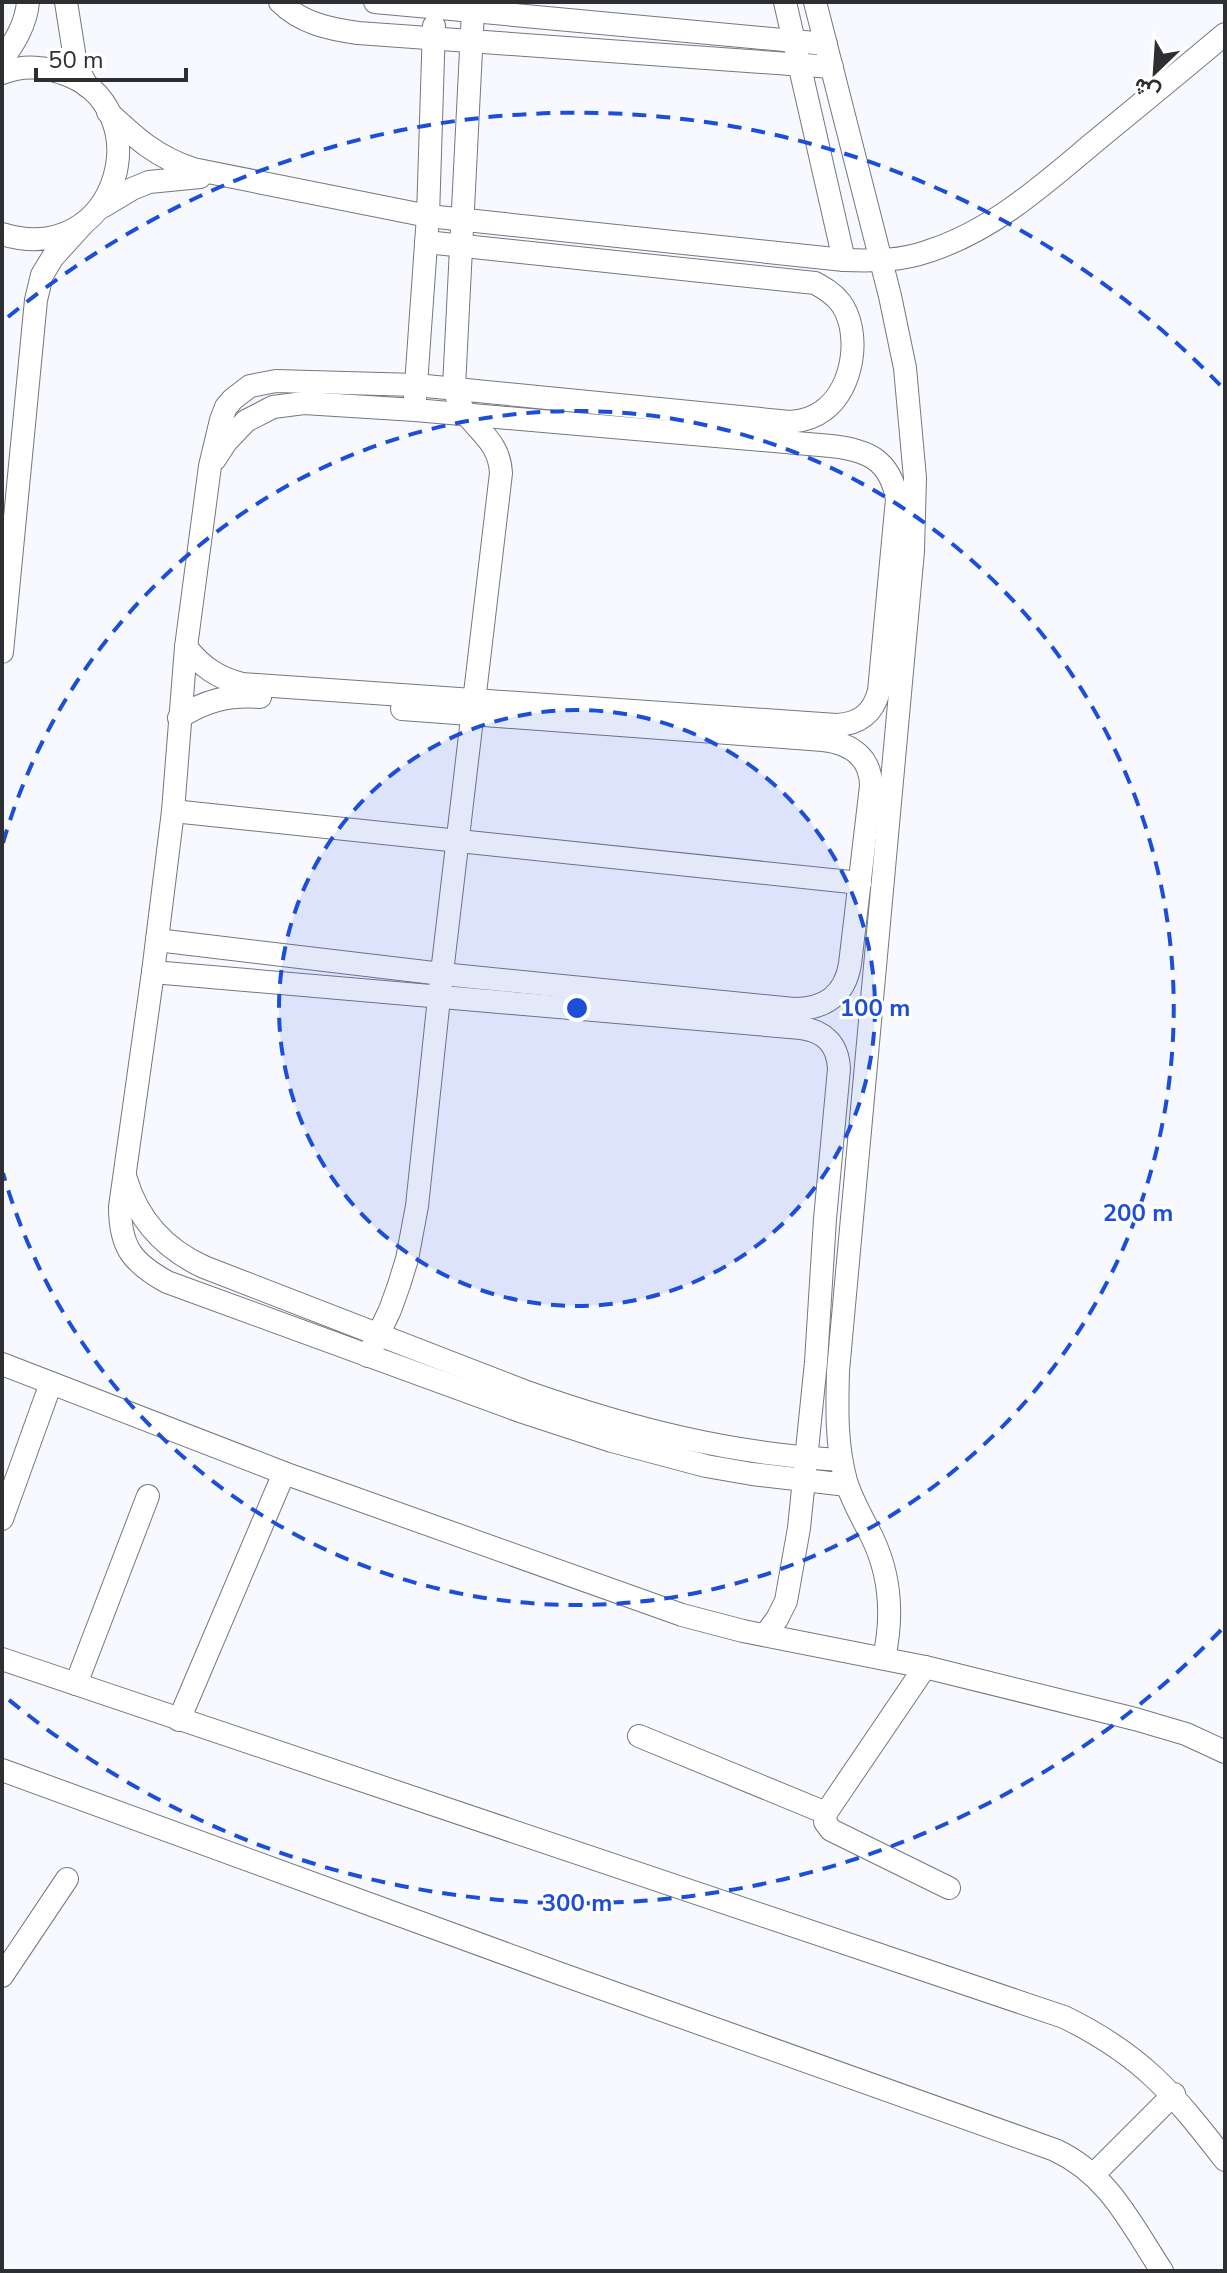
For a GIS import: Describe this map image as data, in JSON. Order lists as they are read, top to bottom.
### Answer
{
  "scale_bar": "50 m",
  "north": "bottom left",
  "rings": ["100 m", "200 m", "300 m"]
}
